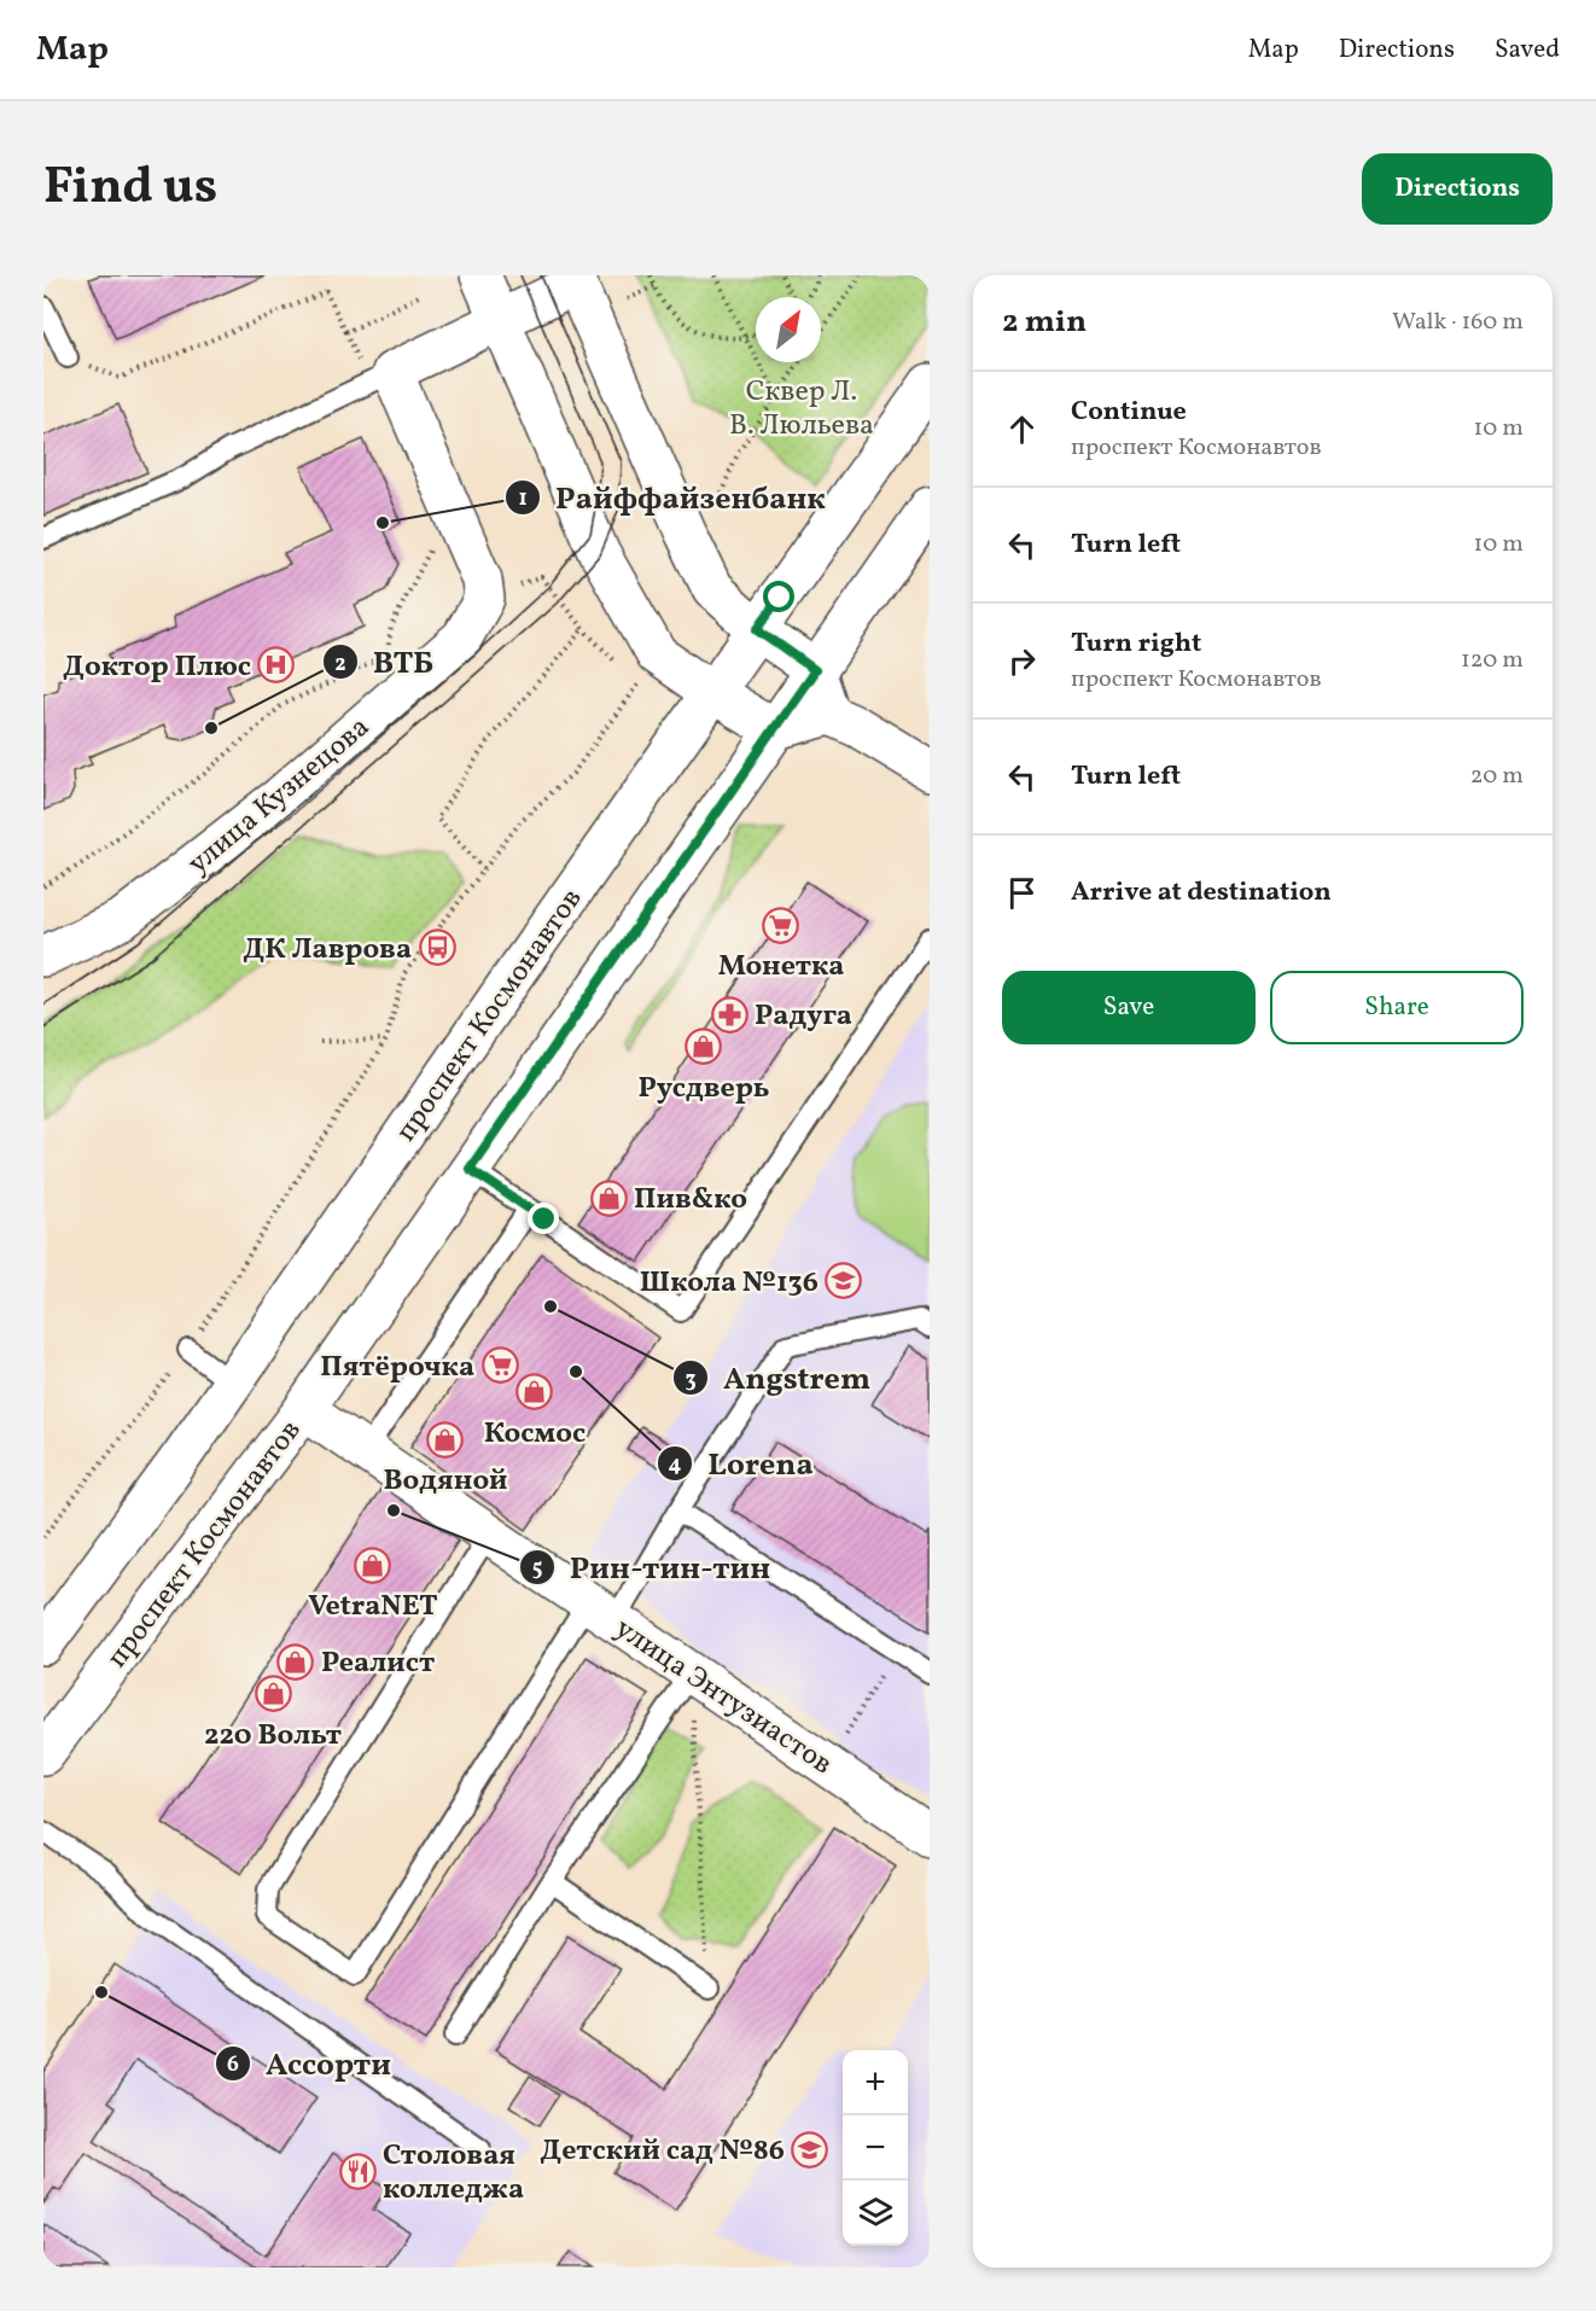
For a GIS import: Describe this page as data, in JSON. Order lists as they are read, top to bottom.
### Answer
{
  "streets": {
    "main road": ["улица Кузнецова", "проспект Космонавтов", "улица Энтузиастов"]
  },
  "crossings": [
    ["проспект Космонавтов", "улица Энтузиастов"]
  ],
  "parks": ["Сквер Л. В. Люльева"],
  "places": {
    "other": [
      "Райффайзенбанк",
      "ВТБ",
      "Angstrem",
      "Lorena",
      "Рин-тин-тин",
      "Ассорти"
    ],
    "hospital": ["Доктор Плюс"],
    "supermarket": ["Монетка", "Пятёрочка"],
    "bus stop": ["ДК Лаврова"],
    "pharmacy": ["Радуга"],
    "shop": [
      "Русдверь",
      "Пив&ко",
      "Космос",
      "Водяной",
      "VetraNET",
      "Реалист",
      "220 Вольт"
    ],
    "school or university": ["Школа №136", "Детский сад №86"],
    "restaurant": ["Столовая колледжа"]
  },
  "north": "top right",
  "page": {
    "header": "Map",
    "nav": ["Map", "Directions", "Saved"],
    "title": "Find us",
    "buttons": [
      "Directions",
      ["Save", "Share"]
    ],
    "heading": ["2 min", "Walk · 160 m"],
    "list": [
      ["Continue", "проспект Космонавтов", "10 m"],
      ["Turn left", "10 m"],
      ["Turn right", "проспект Космонавтов", "120 m"],
      ["Turn left", "20 m"],
      "Arrive at destination"
    ],
    "map_buttons": ["+", "−"]
  }
}
